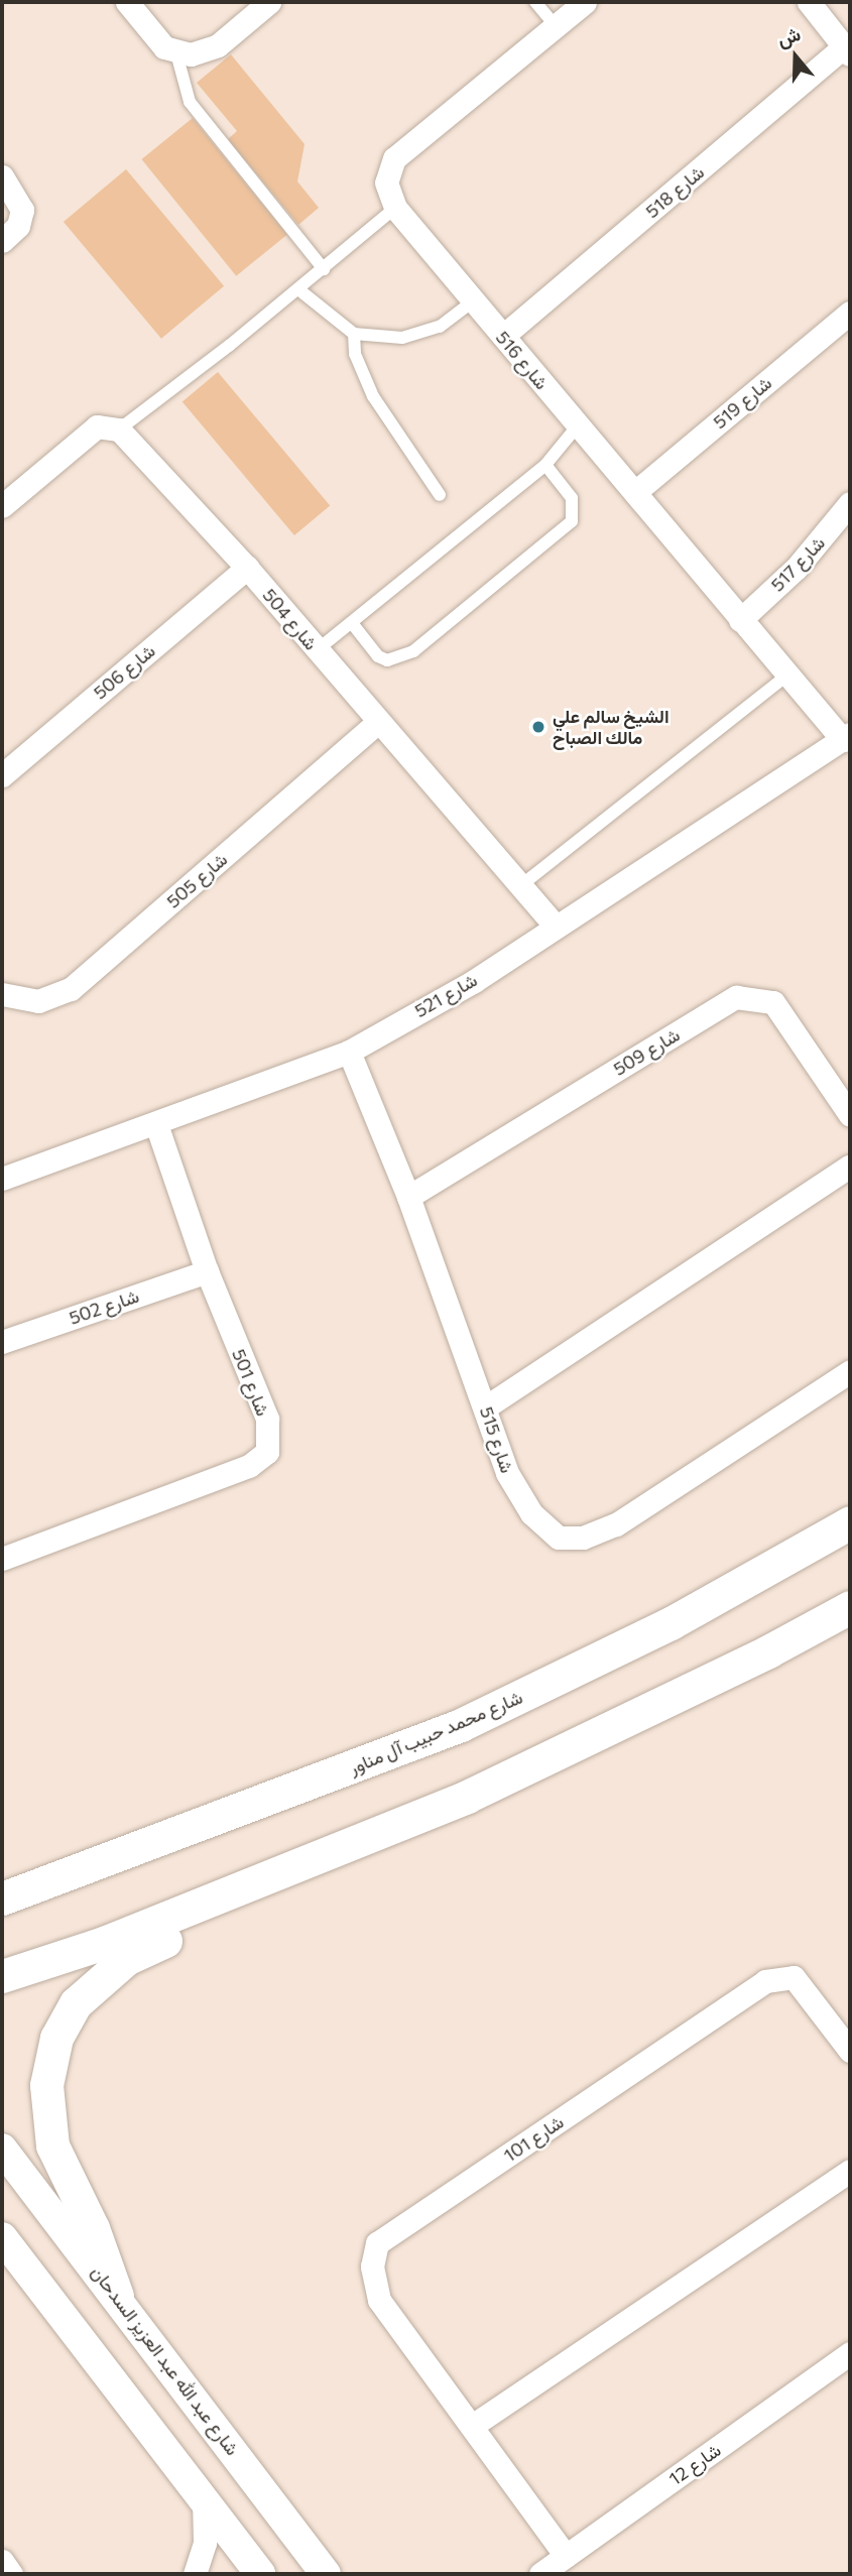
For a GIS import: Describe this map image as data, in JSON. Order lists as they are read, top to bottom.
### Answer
{
  "streets": {
    "main road": ["شارع محمد حبيب آل مناور"],
    "street": [
      "شارع 518",
      "شارع 516",
      "شارع 519",
      "شارع 517",
      "شارع 504",
      "شارع 506",
      "شارع 505",
      "شارع 521",
      "شارع 509",
      "شارع 502",
      "شارع 501",
      "شارع 515",
      "شارع 101",
      "شارع عبد الله عبد العزيز السدحان",
      "شارع 12"
    ]
  },
  "crossings": [
    ["شارع 518", "شارع 516"],
    ["شارع 516", "شارع 519"],
    ["شارع 516", "شارع 517"],
    ["شارع 516", "شارع 521"],
    ["شارع 504", "شارع 506"],
    ["شارع 504", "شارع 505"],
    ["شارع 504", "شارع 521"],
    ["شارع 521", "شارع 501"],
    ["شارع 521", "شارع 515"],
    ["شارع 509", "شارع 515"],
    ["شارع 502", "شارع 501"],
    ["شارع 101", "شارع 12"]
  ],
  "places": ["الشيخ سالم علي مالك الصباح"],
  "north": "top"
}
